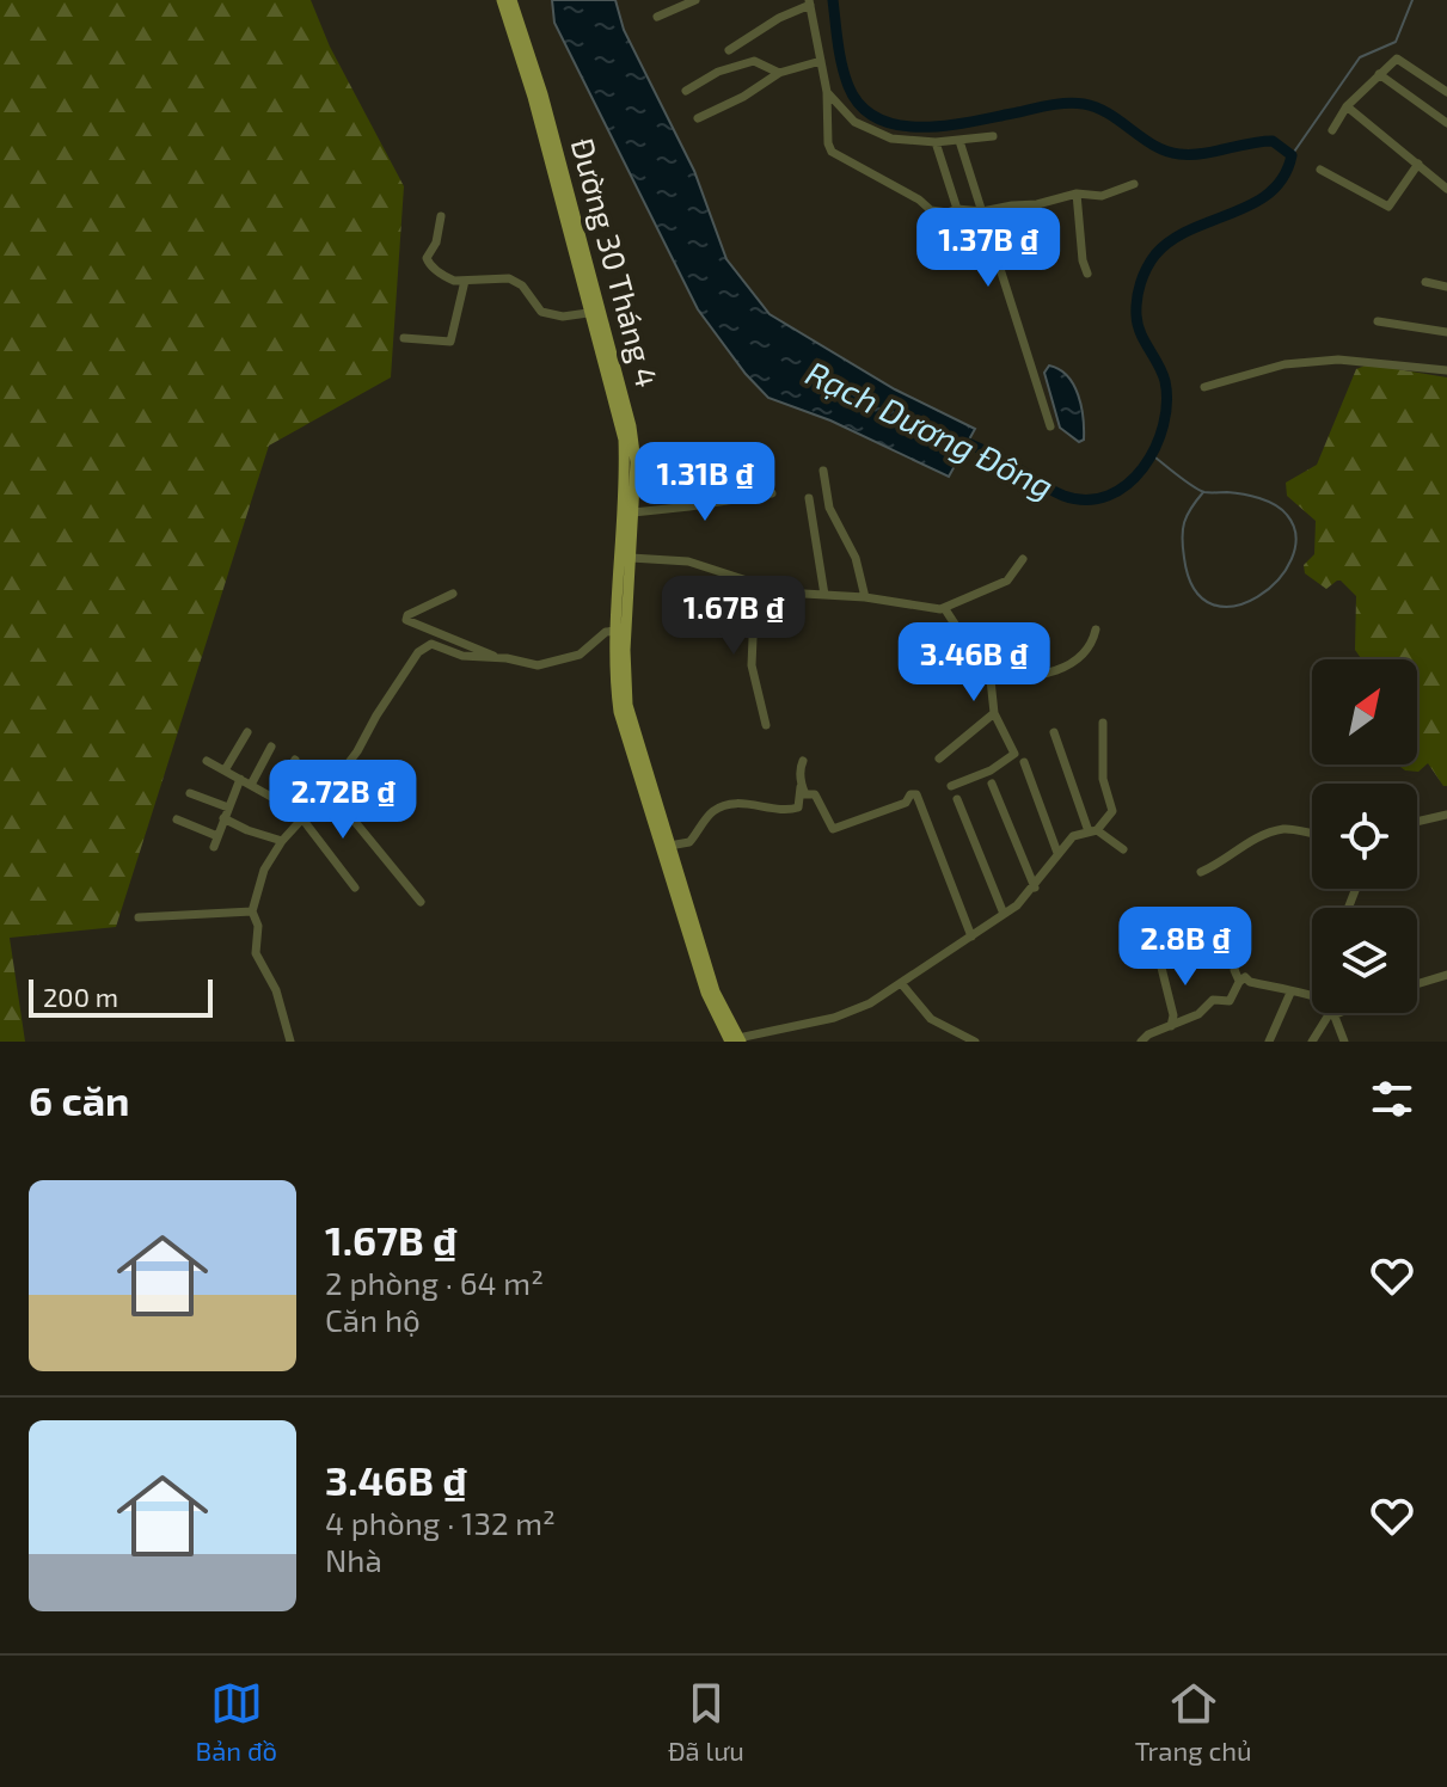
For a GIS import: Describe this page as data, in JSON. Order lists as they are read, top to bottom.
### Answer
{
  "streets": {
    "main road": ["Đường 30 Tháng 4"]
  },
  "water": ["Rạch Dương Đông"],
  "scale_bar": "200 m",
  "north": "top right",
  "page": {
    "price": [
      "1.37B ₫",
      "1.31B ₫",
      "1.67B ₫",
      "3.46B ₫",
      "2.72B ₫",
      "2.8B ₫"
    ],
    "scale": "200 m",
    "heading": "6 căn",
    "list": [
      {
        "name": "1.67B ₫",
        "note": "2 phòng · 64 m² · Căn hộ"
      },
      {
        "name": "3.46B ₫",
        "note": "4 phòng · 132 m² · Nhà"
      }
    ],
    "tabs": ["Bản đồ", "Đã lưu", "Trang chủ"]
  }
}
